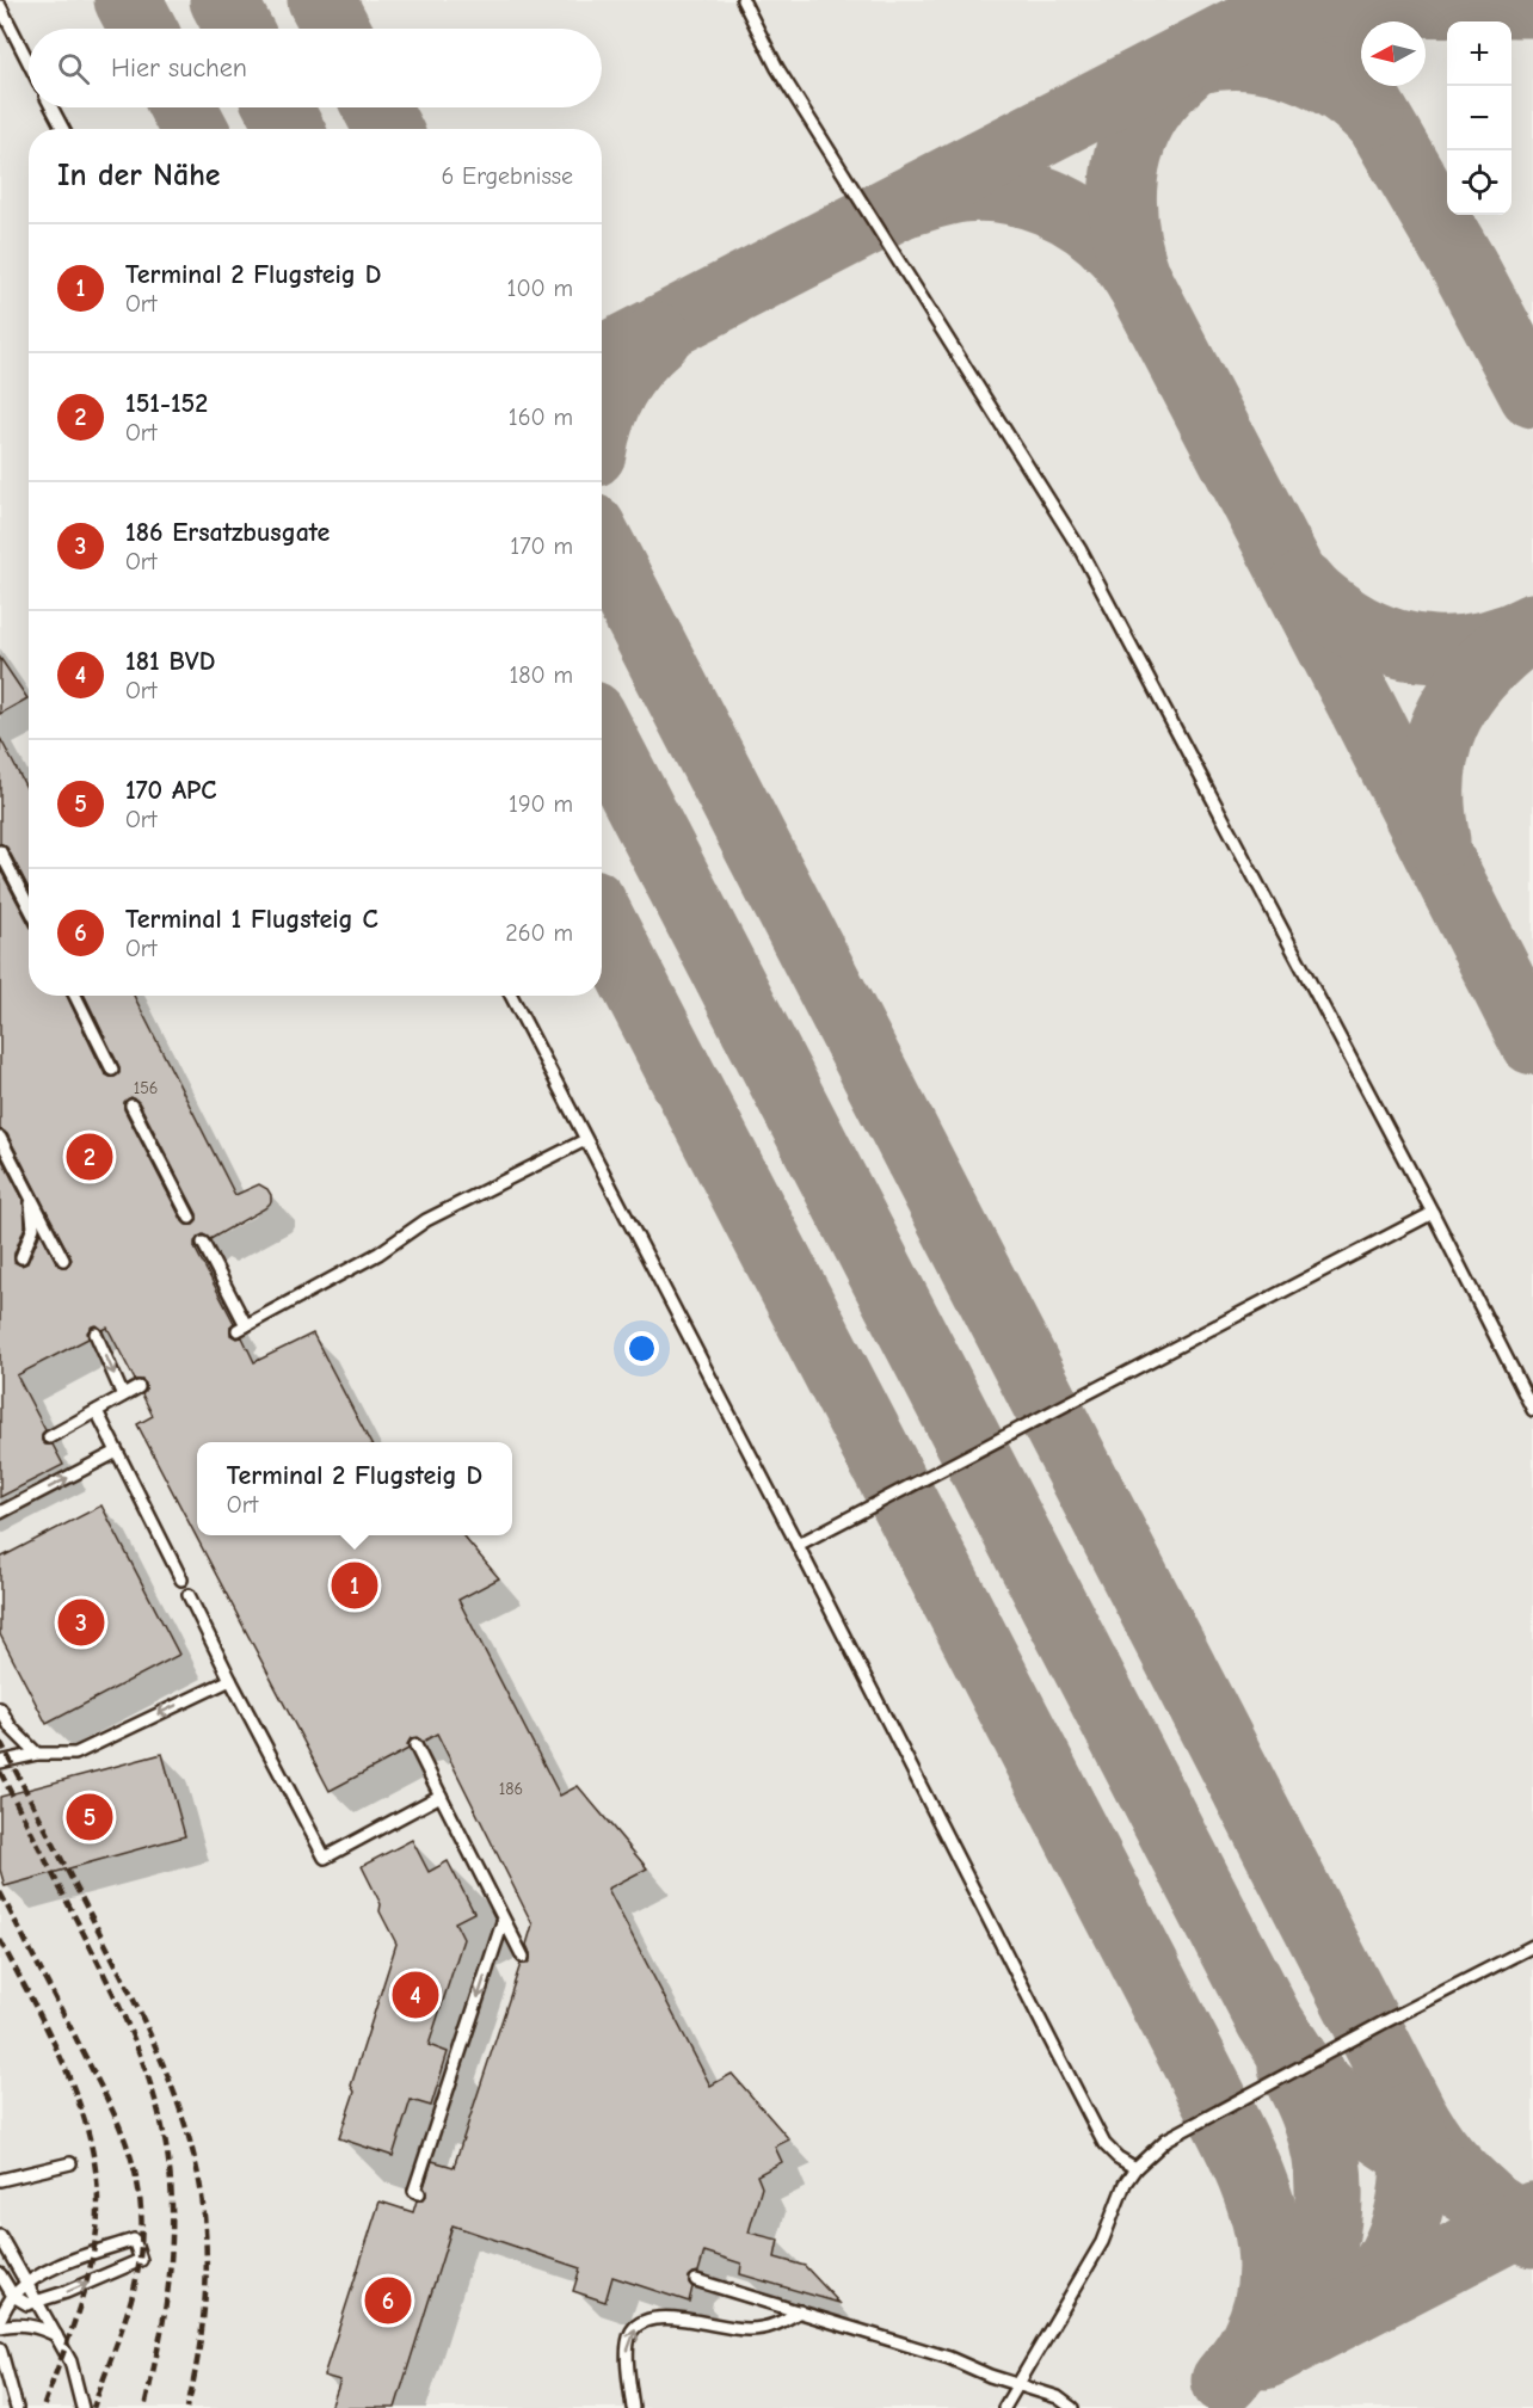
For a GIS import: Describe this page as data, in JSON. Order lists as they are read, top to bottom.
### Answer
{
  "house_numbers": ["156", "186"],
  "north": "left",
  "page": {
    "map_buttons": ["+", "−"],
    "search": "Hier suchen",
    "heading": ["In der Nähe", "6 Ergebnisse"],
    "list": [
      {
        "mark": "1",
        "name": "Terminal 2 Flugsteig D",
        "note": "Ort",
        "value": "100 m"
      },
      {
        "mark": "2",
        "name": "151-152",
        "note": "Ort",
        "value": "160 m"
      },
      {
        "mark": "3",
        "name": "186 Ersatzbusgate",
        "note": "Ort",
        "value": "170 m"
      },
      {
        "mark": "4",
        "name": "181 BVD",
        "note": "Ort",
        "value": "180 m"
      },
      {
        "mark": "5",
        "name": "170 APC",
        "note": "Ort",
        "value": "190 m"
      },
      {
        "mark": "6",
        "name": "Terminal 1 Flugsteig C",
        "note": "Ort",
        "value": "260 m"
      }
    ],
    "pins": [
      "2",
      "1",
      "3",
      "5",
      "4",
      "6"
    ],
    "popup": ["Terminal 2 Flugsteig D", "Ort"]
  }
}
